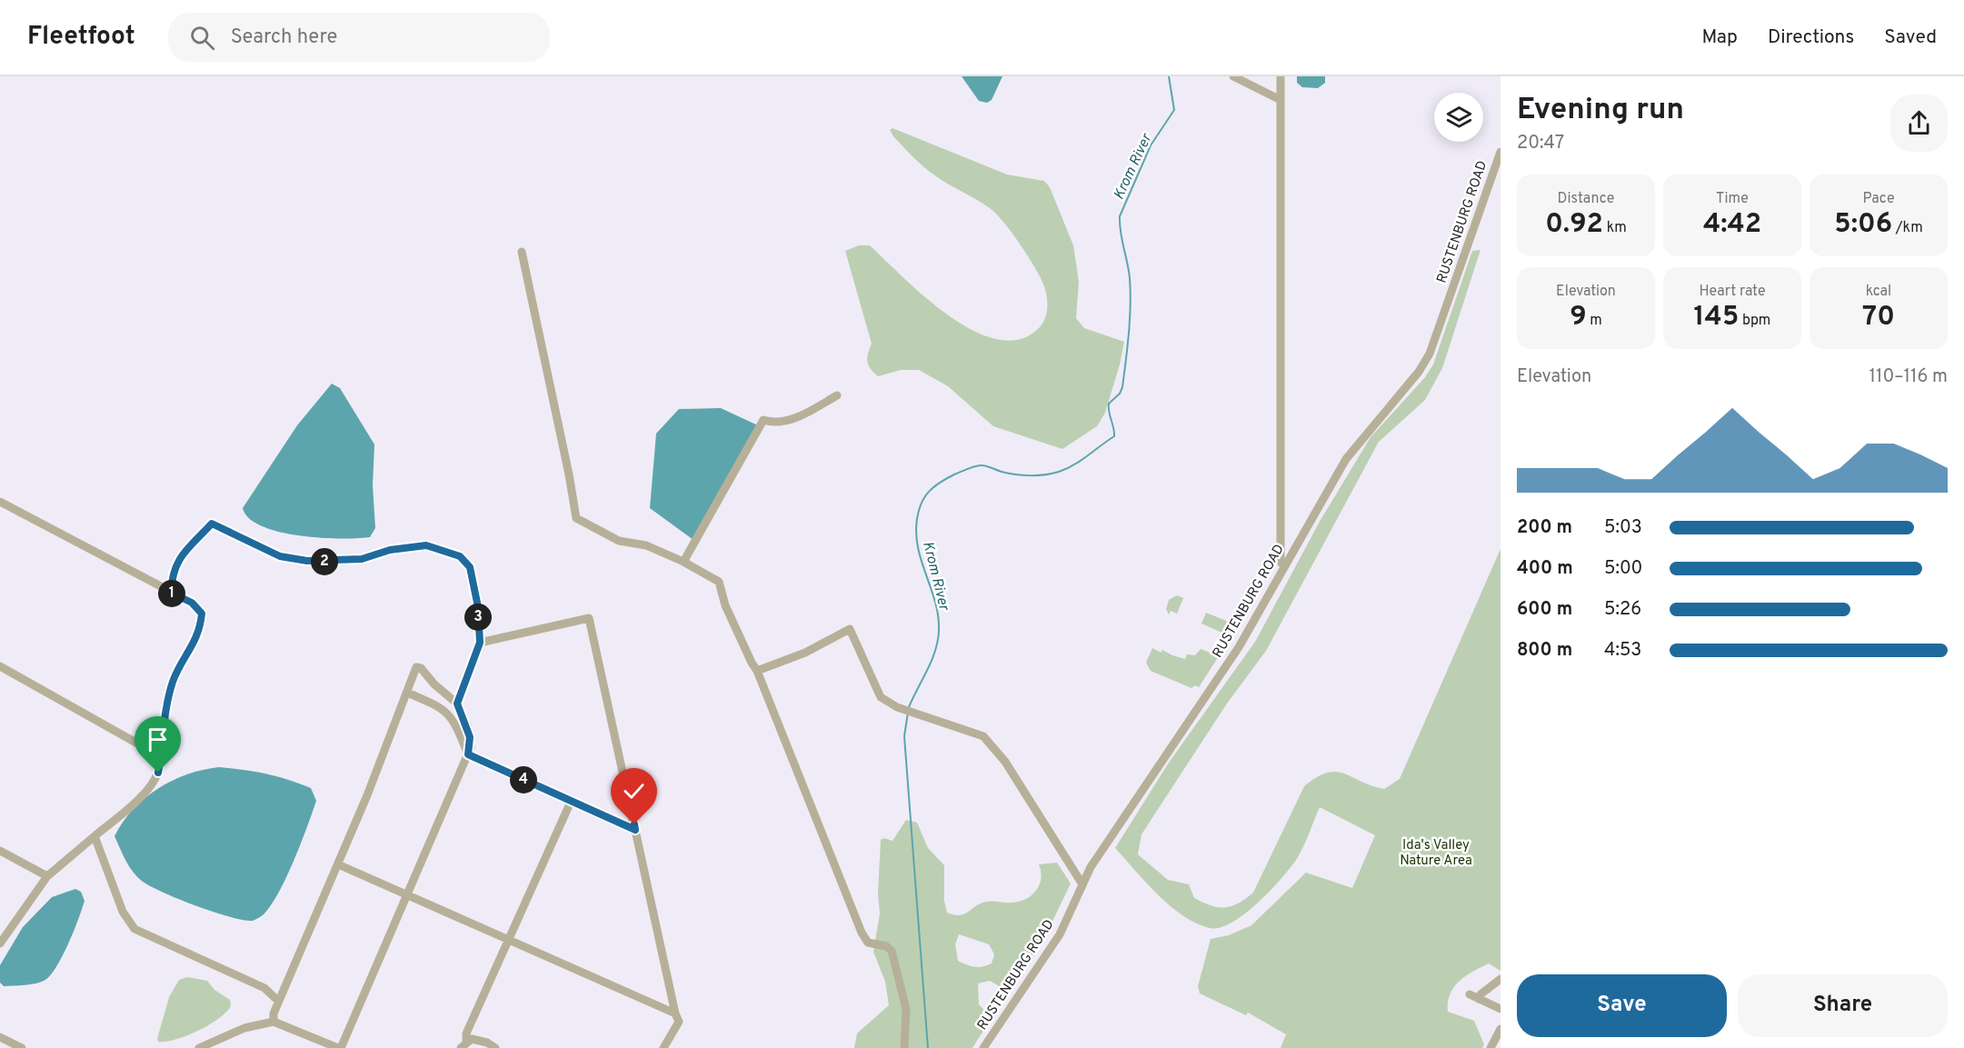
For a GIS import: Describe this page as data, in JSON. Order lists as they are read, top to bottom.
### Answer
{
  "streets": {
    "street": ["RUSTENBURG ROAD"]
  },
  "water": ["Krom River"],
  "parks": ["Ida's Valley Nature Area"],
  "page": {
    "header": "Fleetfoot",
    "search": "Search here",
    "nav": ["Map", "Directions", "Saved"],
    "heading": ["Evening run", "20:47"],
    "stats": [
      ["Distance", "0.92 km"],
      ["Time", "4:42"],
      ["Pace", "5:06 /km"],
      ["Elevation", "9 m"],
      ["Heart rate", "145 bpm"],
      ["kcal", "70"]
    ],
    "chart": ["Elevation", "110–116 m"],
    "list": [
      {
        "name": "200 m",
        "note": "5:03"
      },
      {
        "name": "400 m",
        "note": "5:00"
      },
      {
        "name": "600 m",
        "note": "5:26"
      },
      {
        "name": "800 m",
        "note": "4:53"
      }
    ],
    "pins": [
      "2",
      "1",
      "3",
      "4"
    ],
    "buttons": ["Save", "Share"]
  }
}
